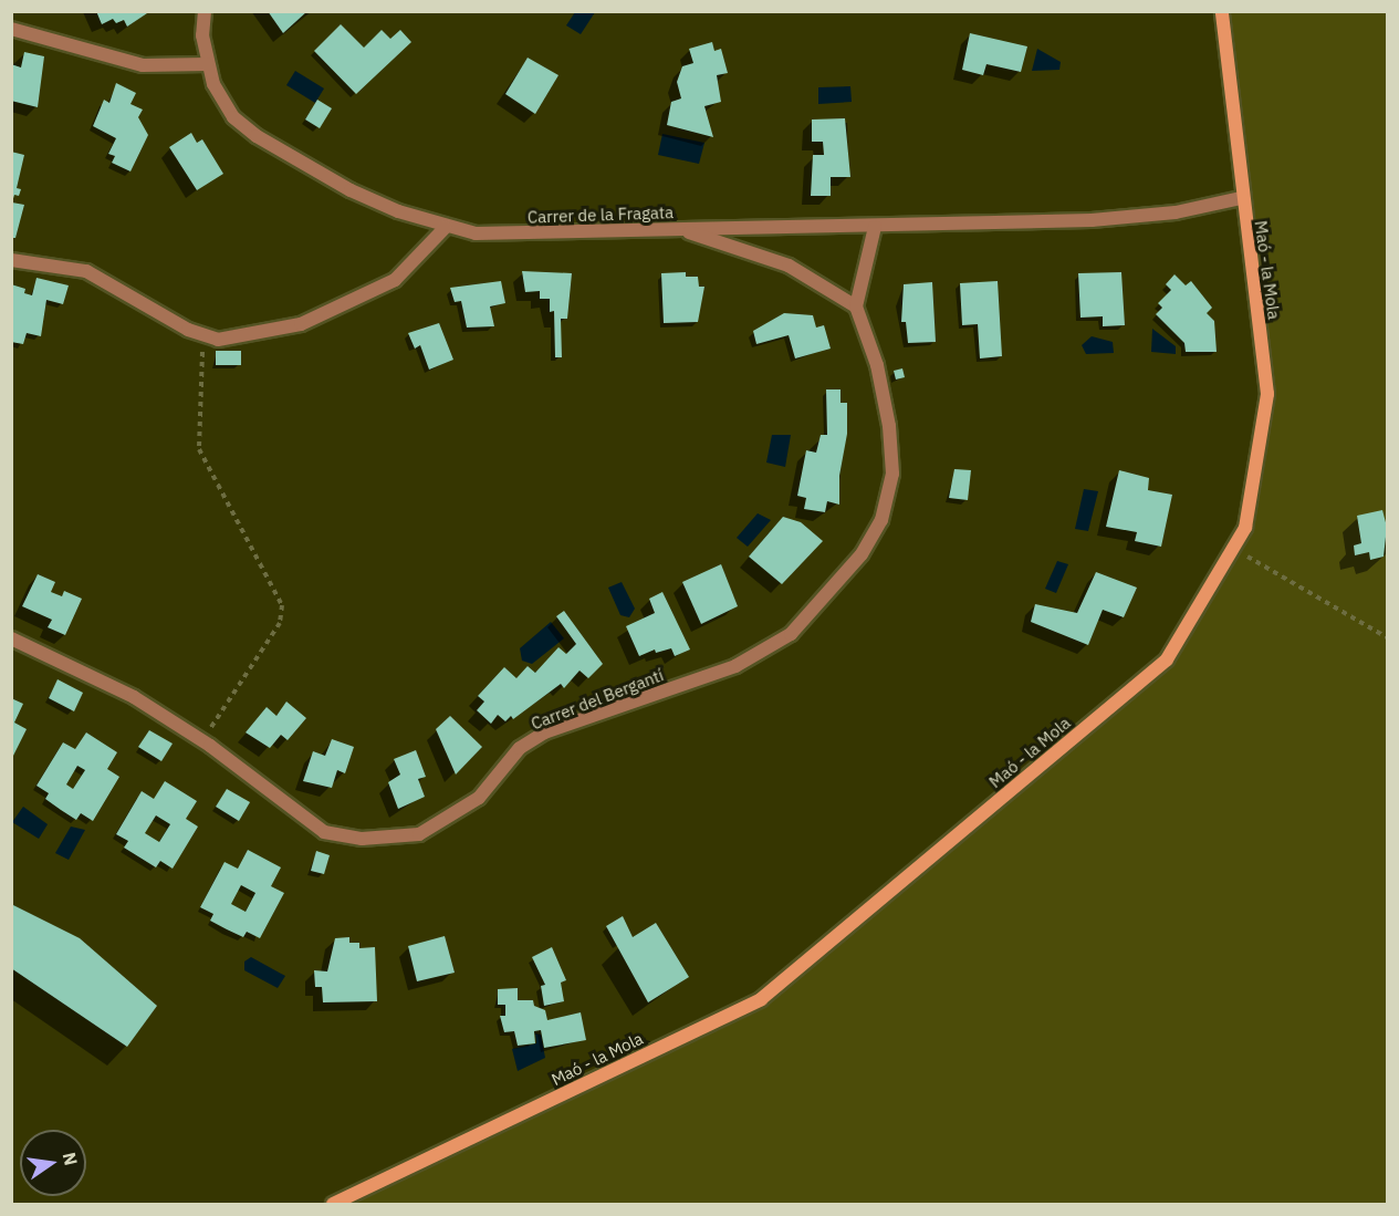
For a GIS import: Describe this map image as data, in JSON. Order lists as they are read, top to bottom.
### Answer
{
  "streets": {
    "street": ["Carrer de la Fragata", "Maó - la Mola", "Carrer del Bergantí"]
  },
  "crossings": [
    ["Carrer de la Fragata", "Maó - la Mola"]
  ],
  "north": "right"
}
